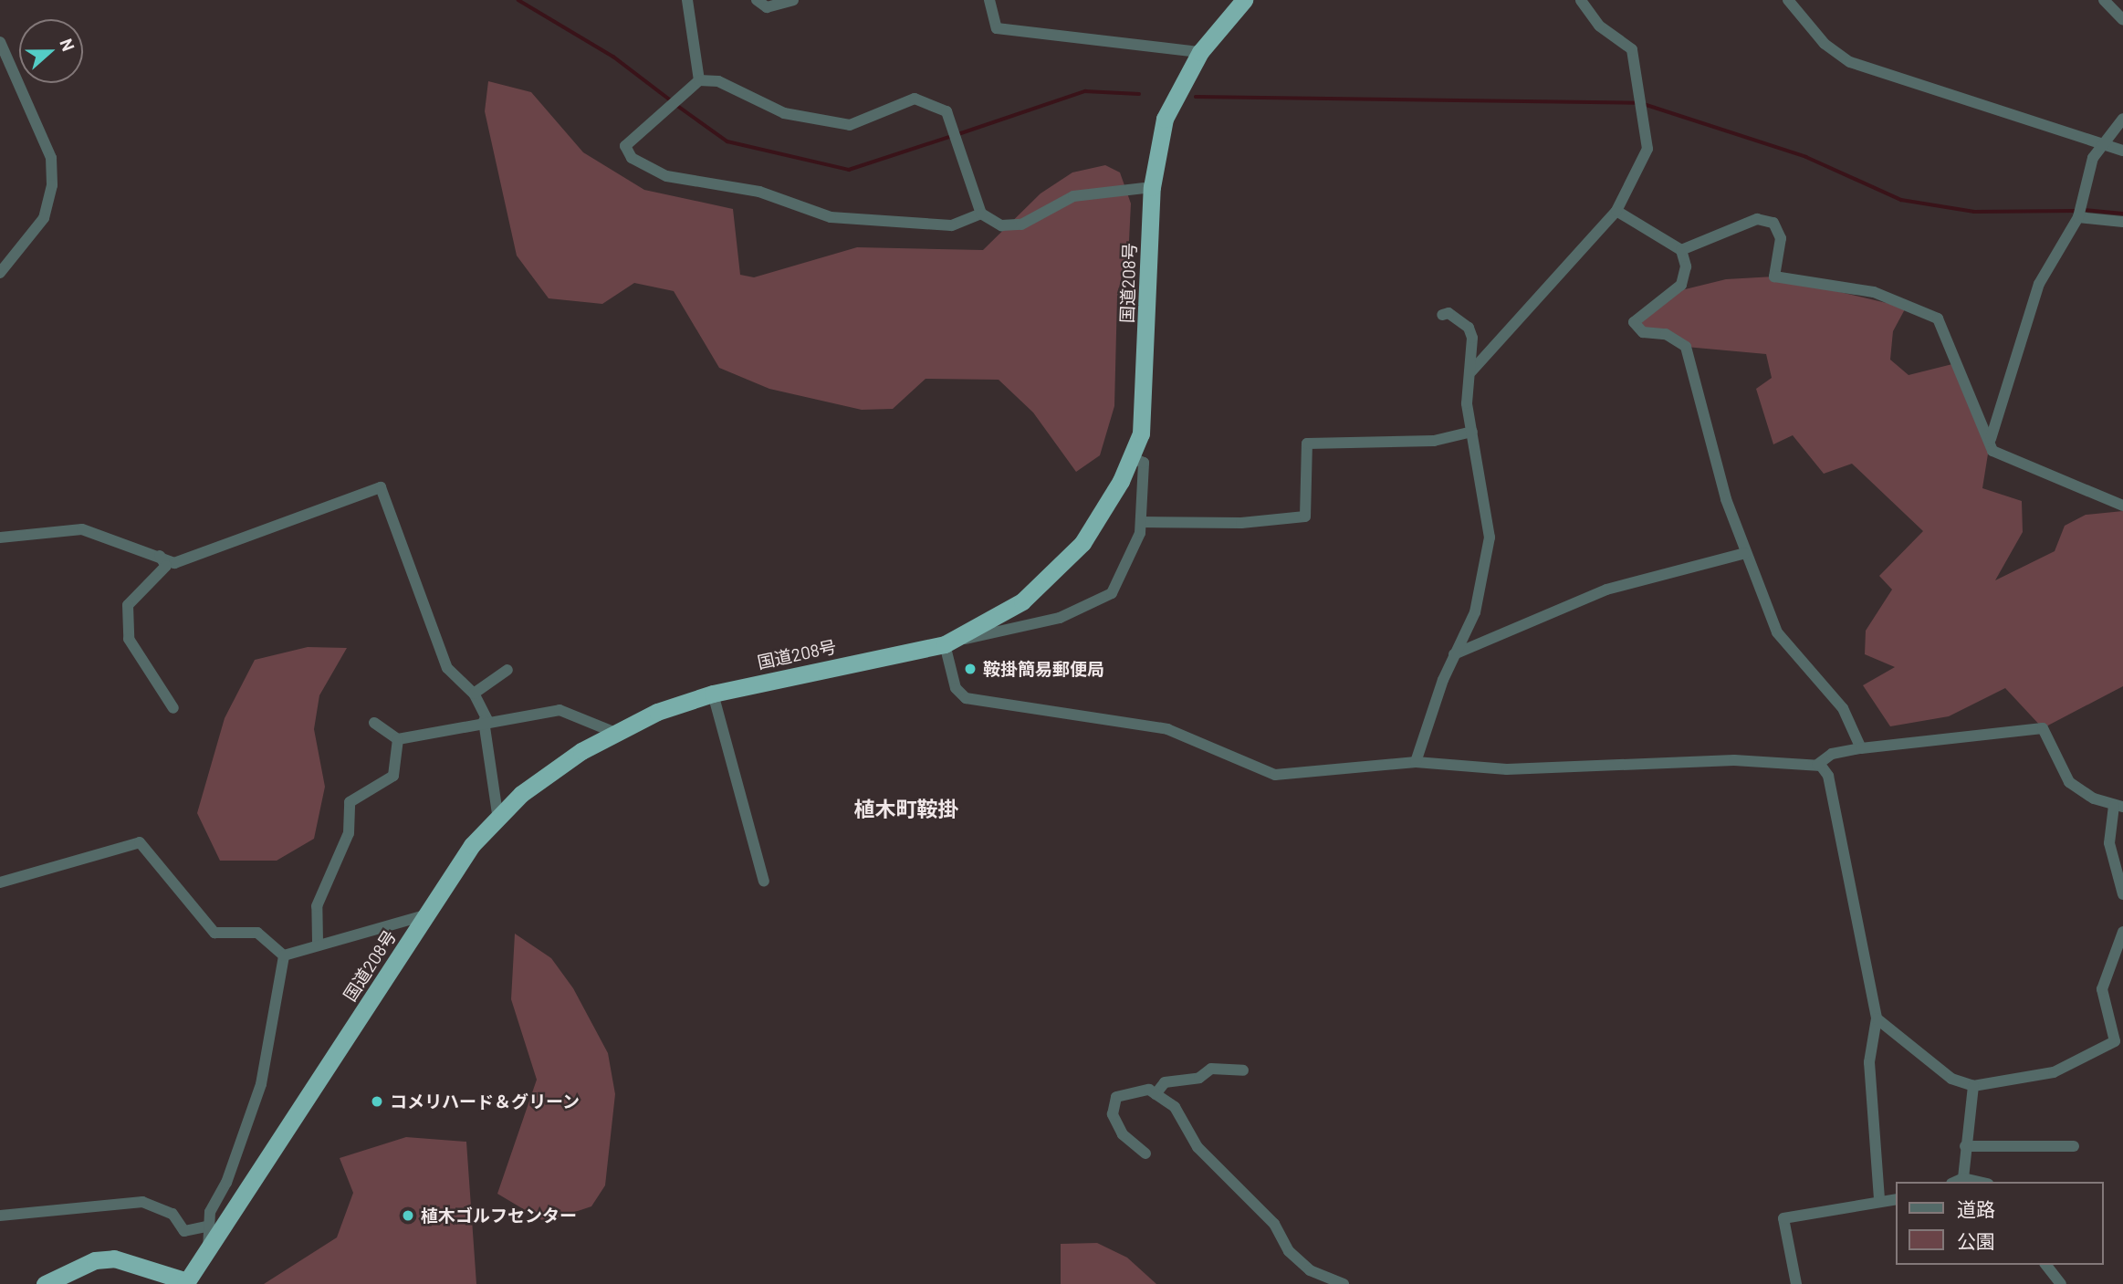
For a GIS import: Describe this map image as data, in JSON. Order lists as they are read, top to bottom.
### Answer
{
  "streets": {
    "highway": ["国道208号"]
  },
  "districts": ["植木町鞍掛"],
  "places": ["鞍掛簡易郵便局", "コメリハード＆グリーン", "植木ゴルフセンター"],
  "legend": ["道路", "公園"],
  "north": "right"
}
